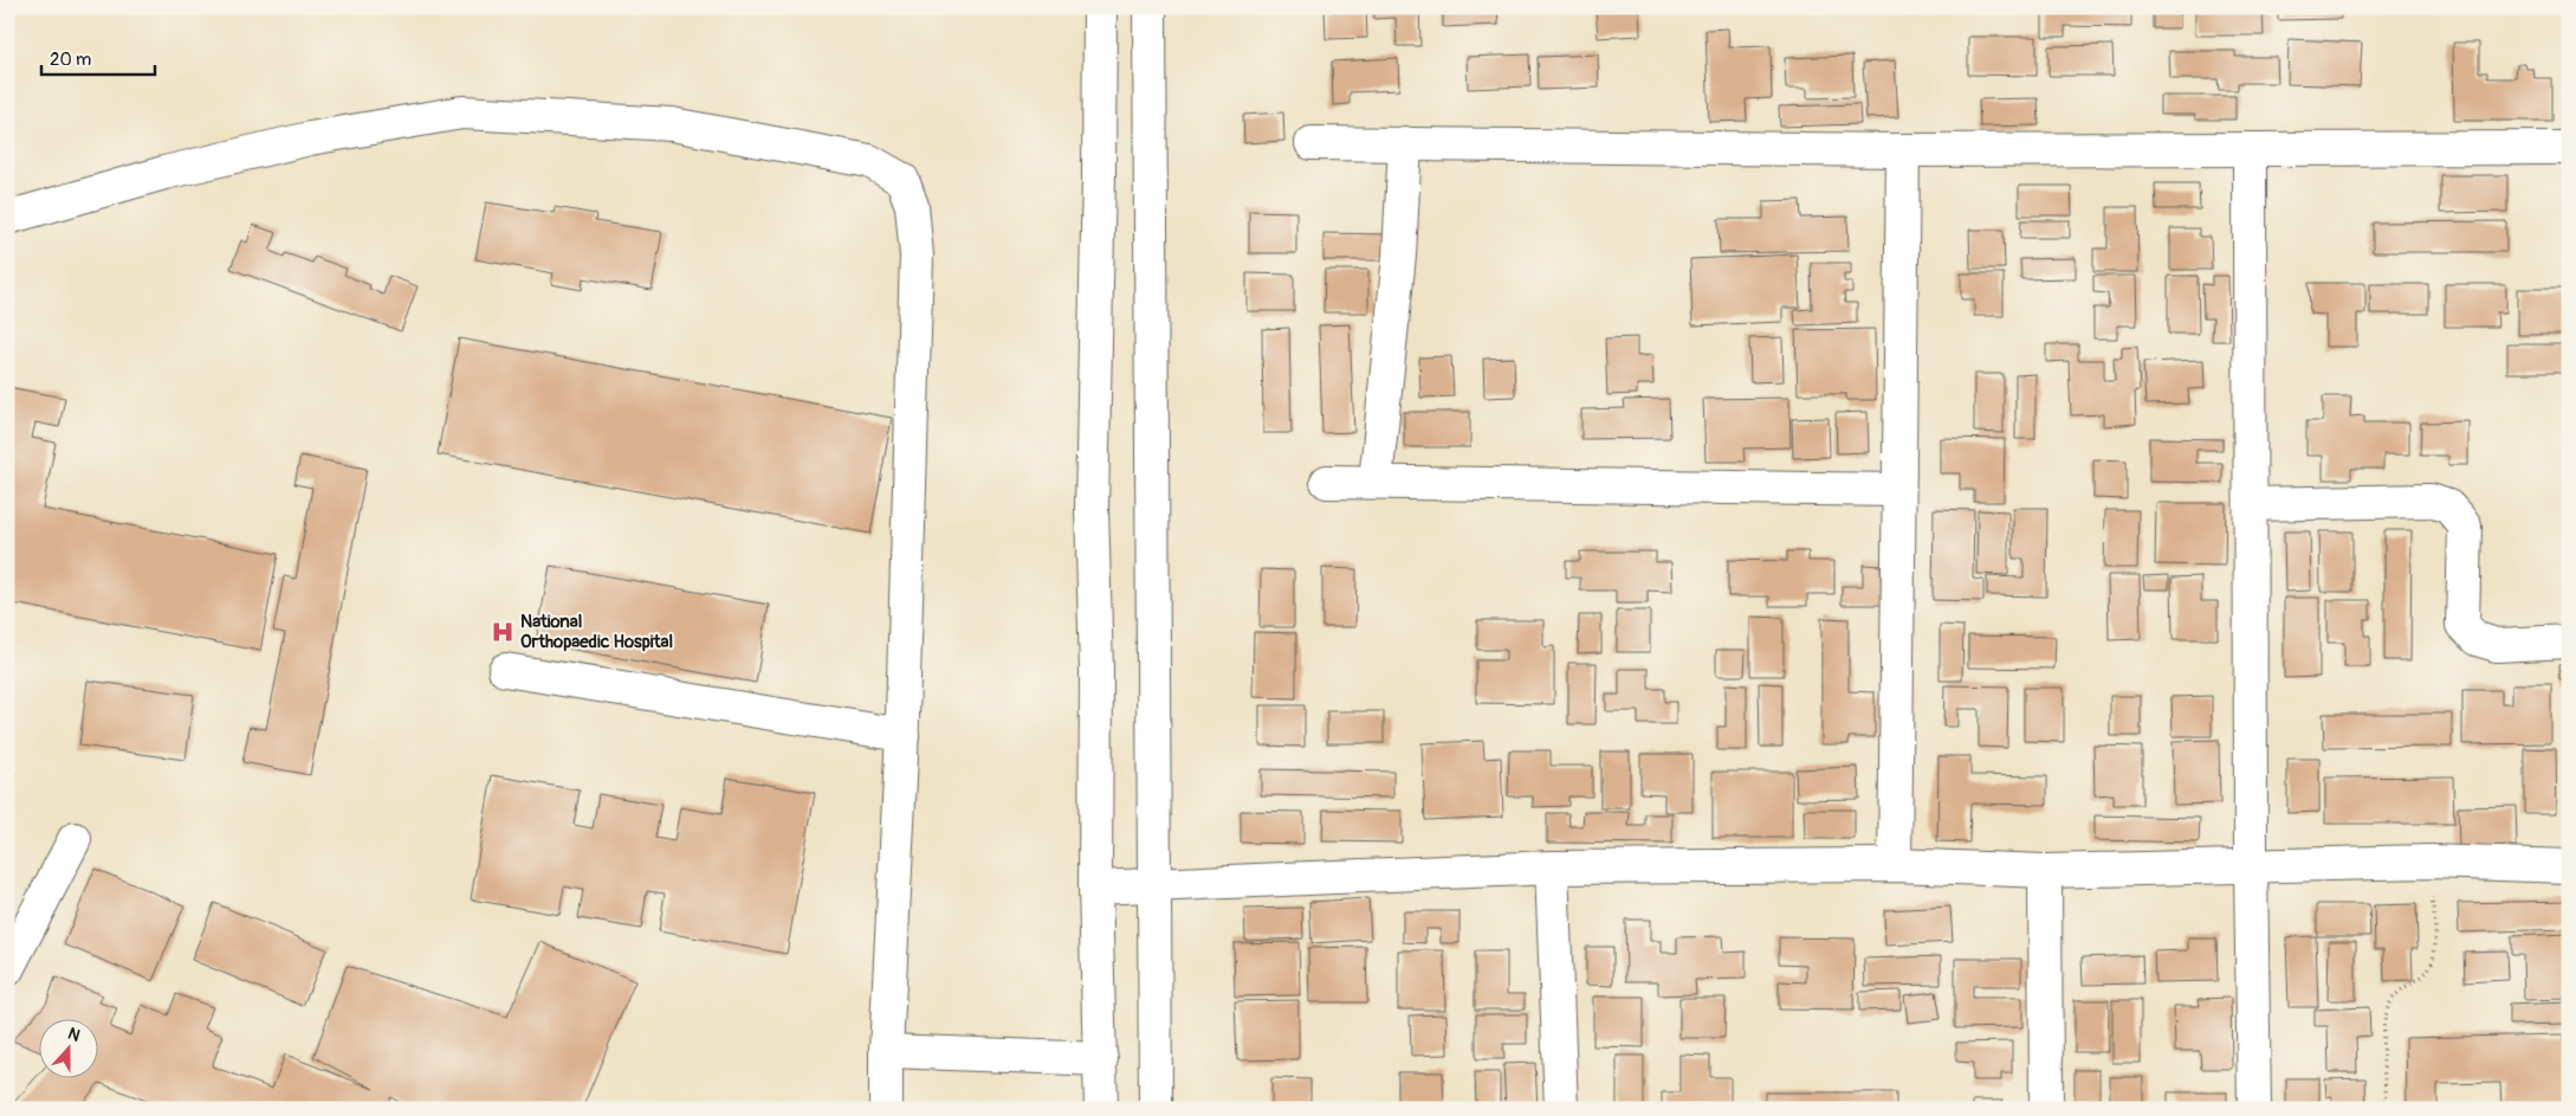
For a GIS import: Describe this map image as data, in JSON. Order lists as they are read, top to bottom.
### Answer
{
  "places": {
    "hospital": ["National Orthopaedic Hospital"]
  },
  "scale_bar": "20 m",
  "north": "top"
}
